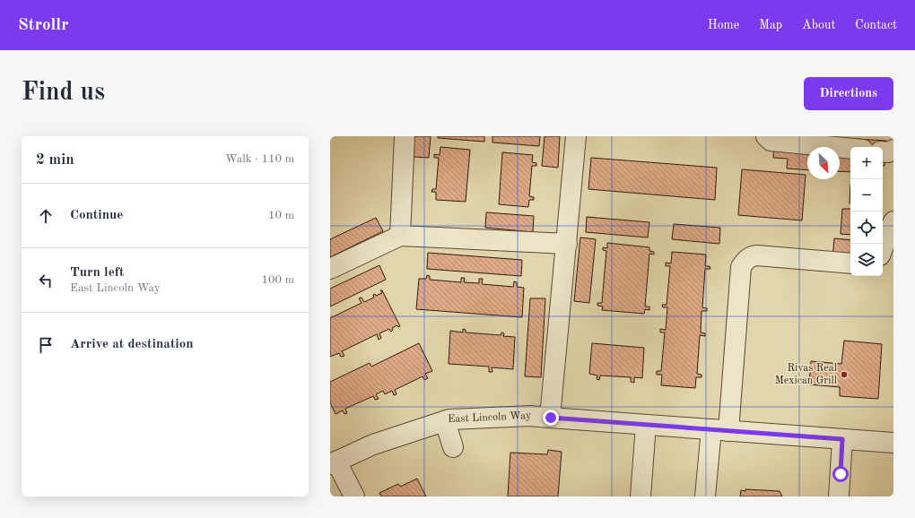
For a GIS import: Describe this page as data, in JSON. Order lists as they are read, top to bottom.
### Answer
{
  "streets": {
    "street": ["East Lincoln Way"]
  },
  "places": ["Rivas Real Mexican Grill"],
  "north": "bottom right",
  "page": {
    "header": "Strollr",
    "nav": [
      "Home",
      "Map",
      "About",
      "Contact"
    ],
    "buttons": "Directions",
    "title": "Find us",
    "heading": ["2 min", "Walk · 110 m"],
    "map_buttons": ["+", "−"],
    "list": [
      ["Continue", "10 m"],
      ["Turn left", "East Lincoln Way", "100 m"],
      "Arrive at destination"
    ]
  }
}
